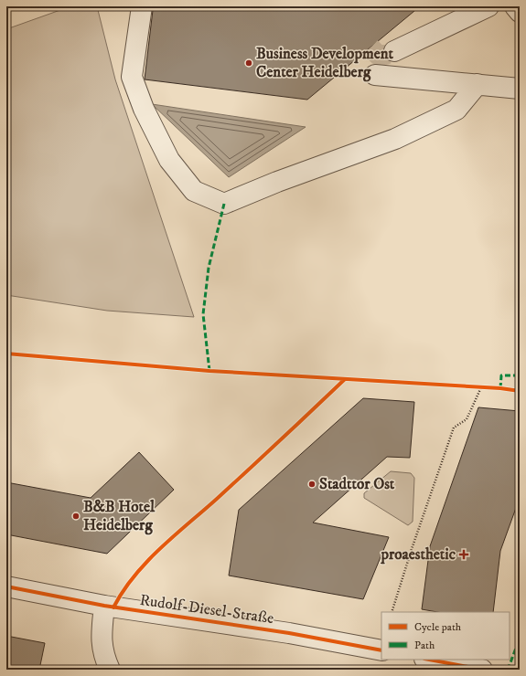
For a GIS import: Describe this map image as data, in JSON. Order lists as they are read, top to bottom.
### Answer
{
  "streets": {
    "street": ["Rudolf-Diesel-Straße"]
  },
  "places": {
    "other": ["Business Development Center Heidelberg", "Stadttor Ost", "B&B Hotel Heidelberg"],
    "health": ["proaesthetic"]
  },
  "legend": ["Cycle path", "Path"]
}
